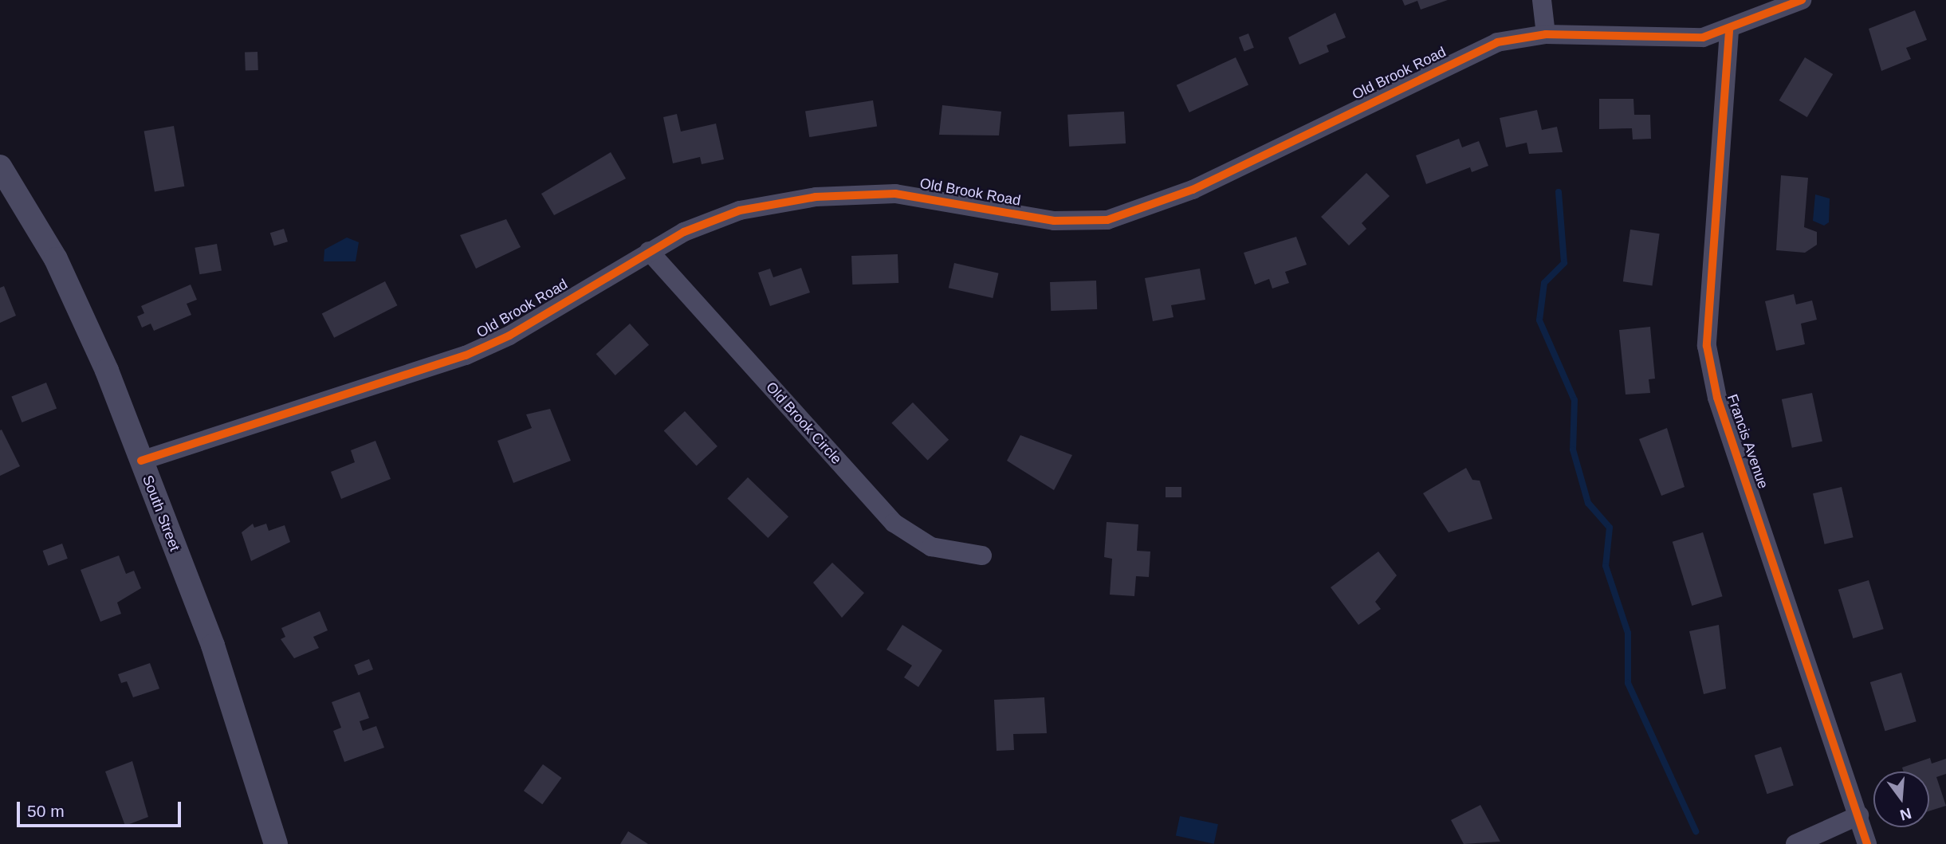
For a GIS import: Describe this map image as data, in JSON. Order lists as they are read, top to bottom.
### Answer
{
  "streets": {
    "street": [
      "Old Brook Road",
      "Old Brook Circle",
      "Francis Avenue",
      "South Street"
    ]
  },
  "crossings": [
    ["Old Brook Road", "Old Brook Circle"],
    ["Old Brook Road", "Francis Avenue"],
    ["Old Brook Road", "South Street"]
  ],
  "scale_bar": "50 m",
  "north": "bottom"
}
